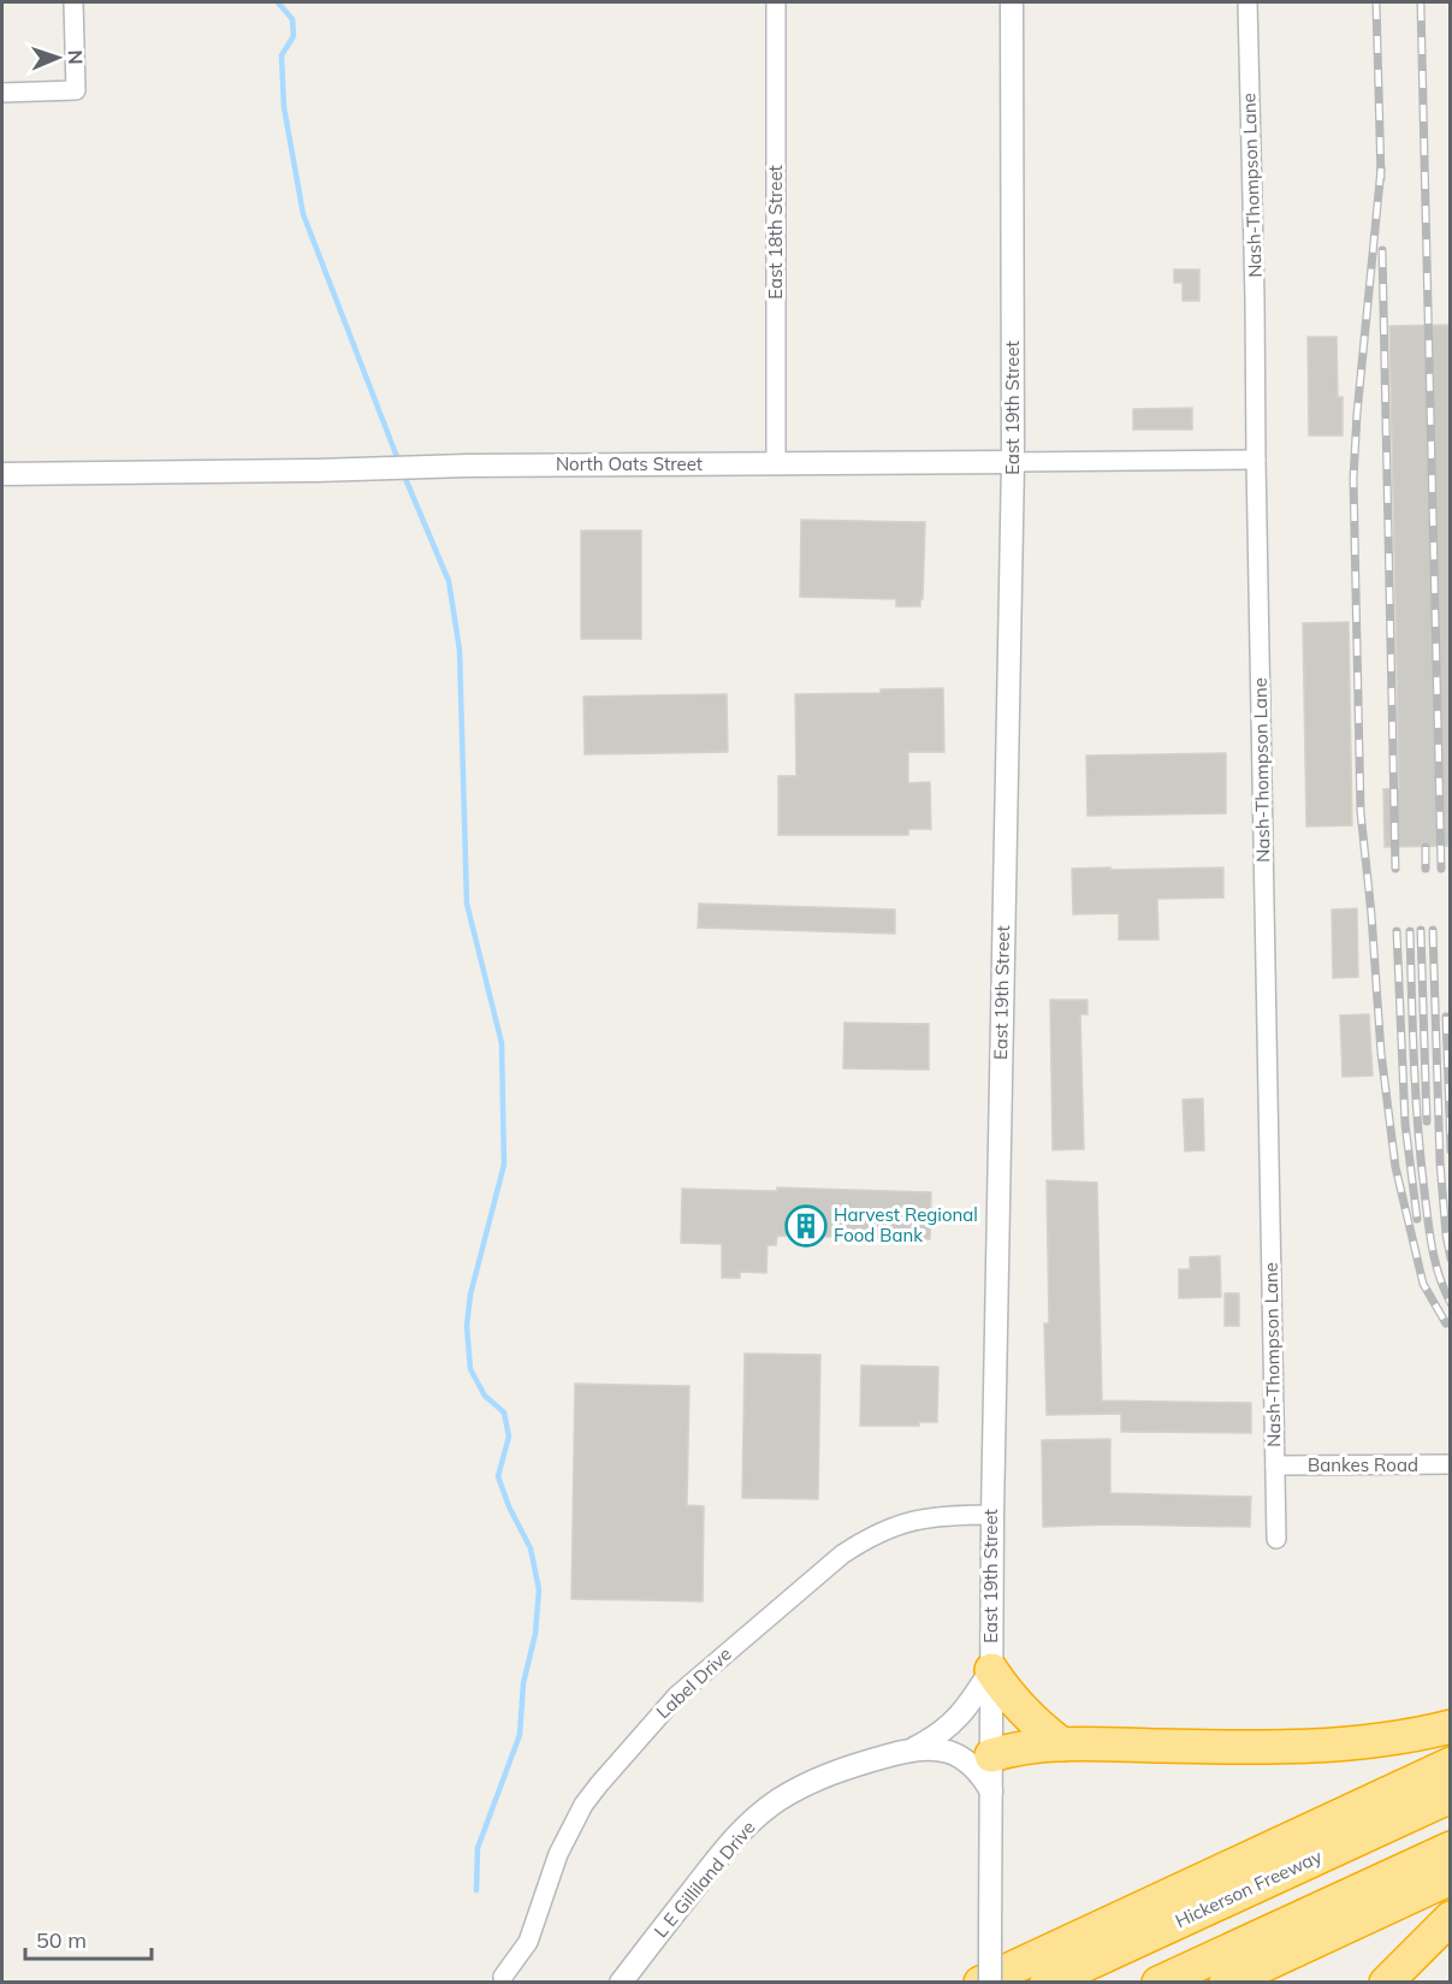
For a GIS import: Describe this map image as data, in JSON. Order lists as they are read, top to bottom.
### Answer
{
  "streets": {
    "highway": ["Hickerson Freeway"],
    "street": [
      "Nash-Thompson Lane",
      "East 18th Street",
      "East 19th Street",
      "North Oats Street",
      "Bankes Road",
      "Label Drive",
      "L E Gilliland Drive"
    ]
  },
  "crossings": [
    ["Nash-Thompson Lane", "North Oats Street"],
    ["Nash-Thompson Lane", "Bankes Road"],
    ["East 18th Street", "North Oats Street"],
    ["East 19th Street", "North Oats Street"],
    ["East 19th Street", "Label Drive"],
    ["East 19th Street", "L E Gilliland Drive"]
  ],
  "places": {
    "building": ["Harvest Regional Food Bank"]
  },
  "scale_bar": "50 m",
  "north": "right"
}
